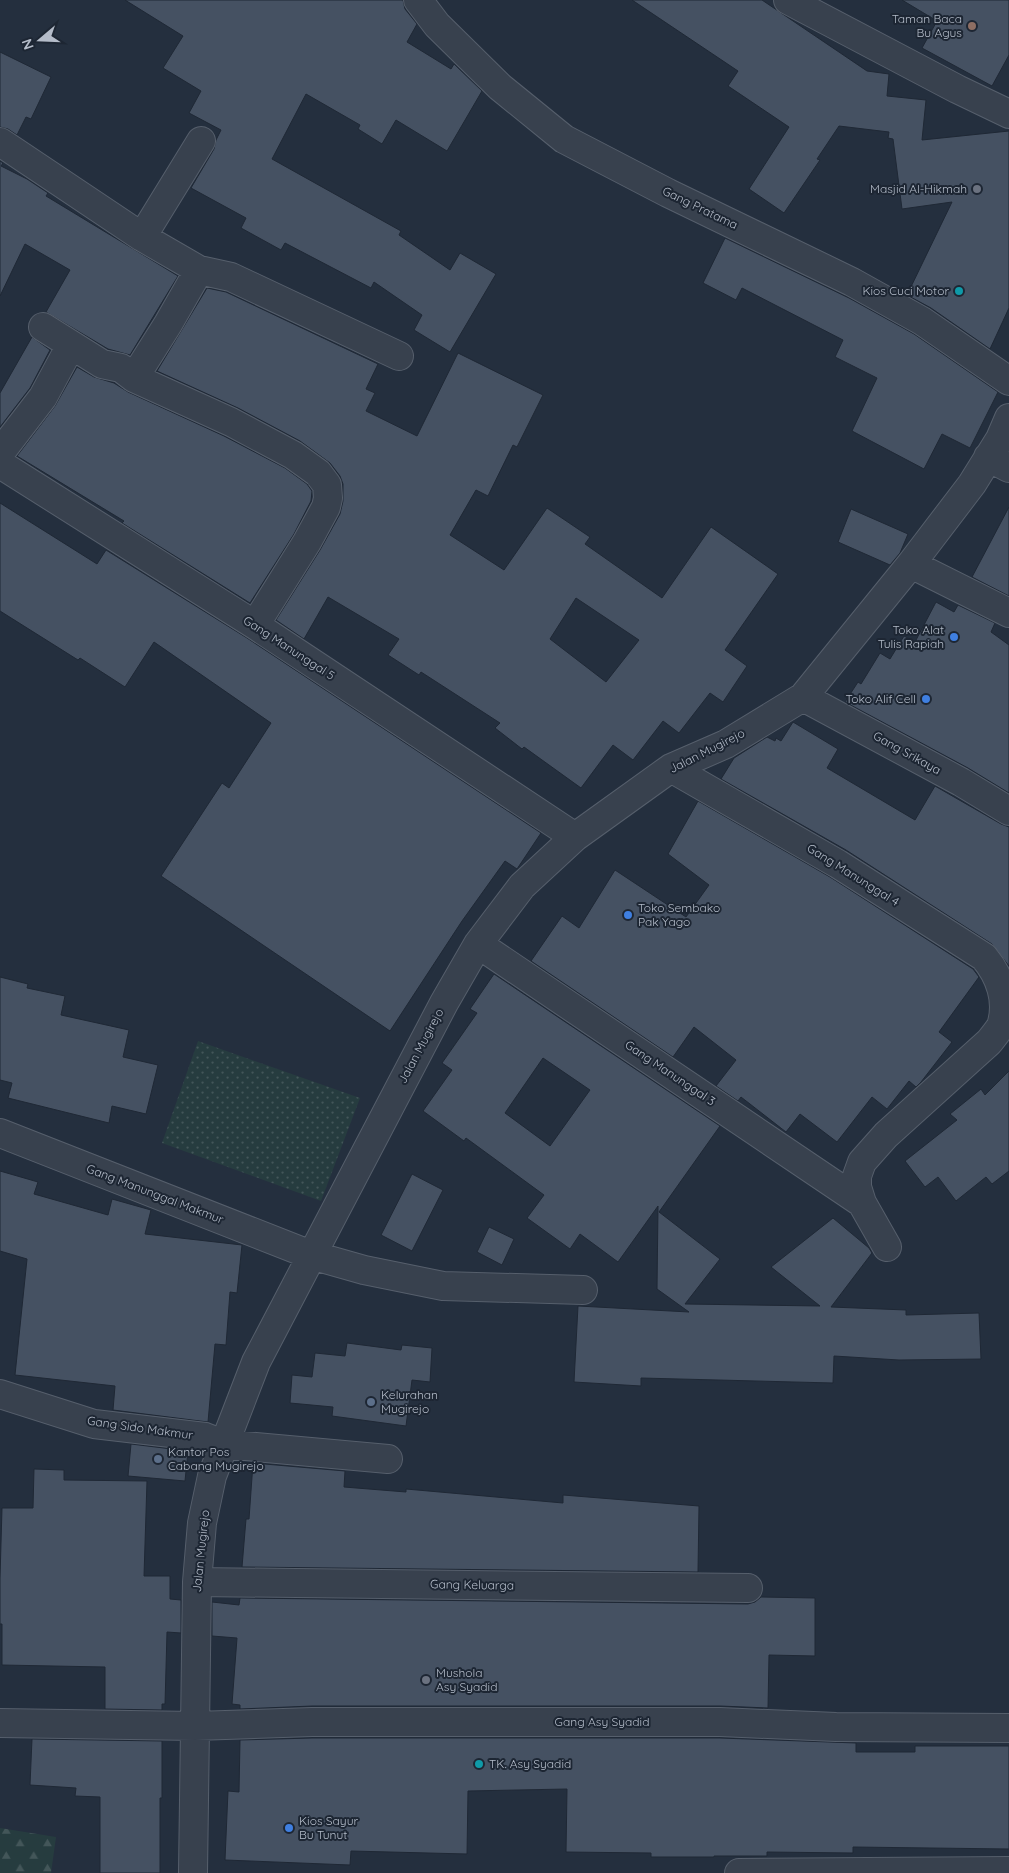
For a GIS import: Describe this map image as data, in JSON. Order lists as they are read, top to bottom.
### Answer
{
  "streets": {
    "street": [
      "Gang Pratama",
      "Gang Manunggal 5",
      "Jalan Mugirejo",
      "Gang Srikaya",
      "Gang Manunggal 4",
      "Gang Manunggal 3",
      "Gang Manunggal Makmur",
      "Gang Sido Makmur",
      "Gang Keluarga",
      "Gang Asy Syadid"
    ]
  },
  "crossings": [
    ["Gang Manunggal 5", "Jalan Mugirejo"],
    ["Jalan Mugirejo", "Gang Srikaya"],
    ["Jalan Mugirejo", "Gang Manunggal 4"],
    ["Jalan Mugirejo", "Gang Manunggal 3"],
    ["Jalan Mugirejo", "Gang Manunggal Makmur"],
    ["Jalan Mugirejo", "Gang Sido Makmur"],
    ["Jalan Mugirejo", "Gang Keluarga"],
    ["Jalan Mugirejo", "Gang Asy Syadid"],
    ["Gang Manunggal 4", "Gang Manunggal 3"]
  ],
  "places": [
    "Taman Baca Bu Agus",
    "Masjid Al-Hikmah",
    "Kios Cuci Motor",
    "Toko Alat Tulis Rapiah",
    "Toko Alif Cell",
    "Toko Sembako Pak Yago",
    "Kelurahan Mugirejo",
    "Kantor Pos Cabang Mugirejo",
    "Mushola Asy Syadid",
    "TK. Asy Syadid",
    "Kios Sayur Bu Tunut"
  ],
  "north": "left"
}
